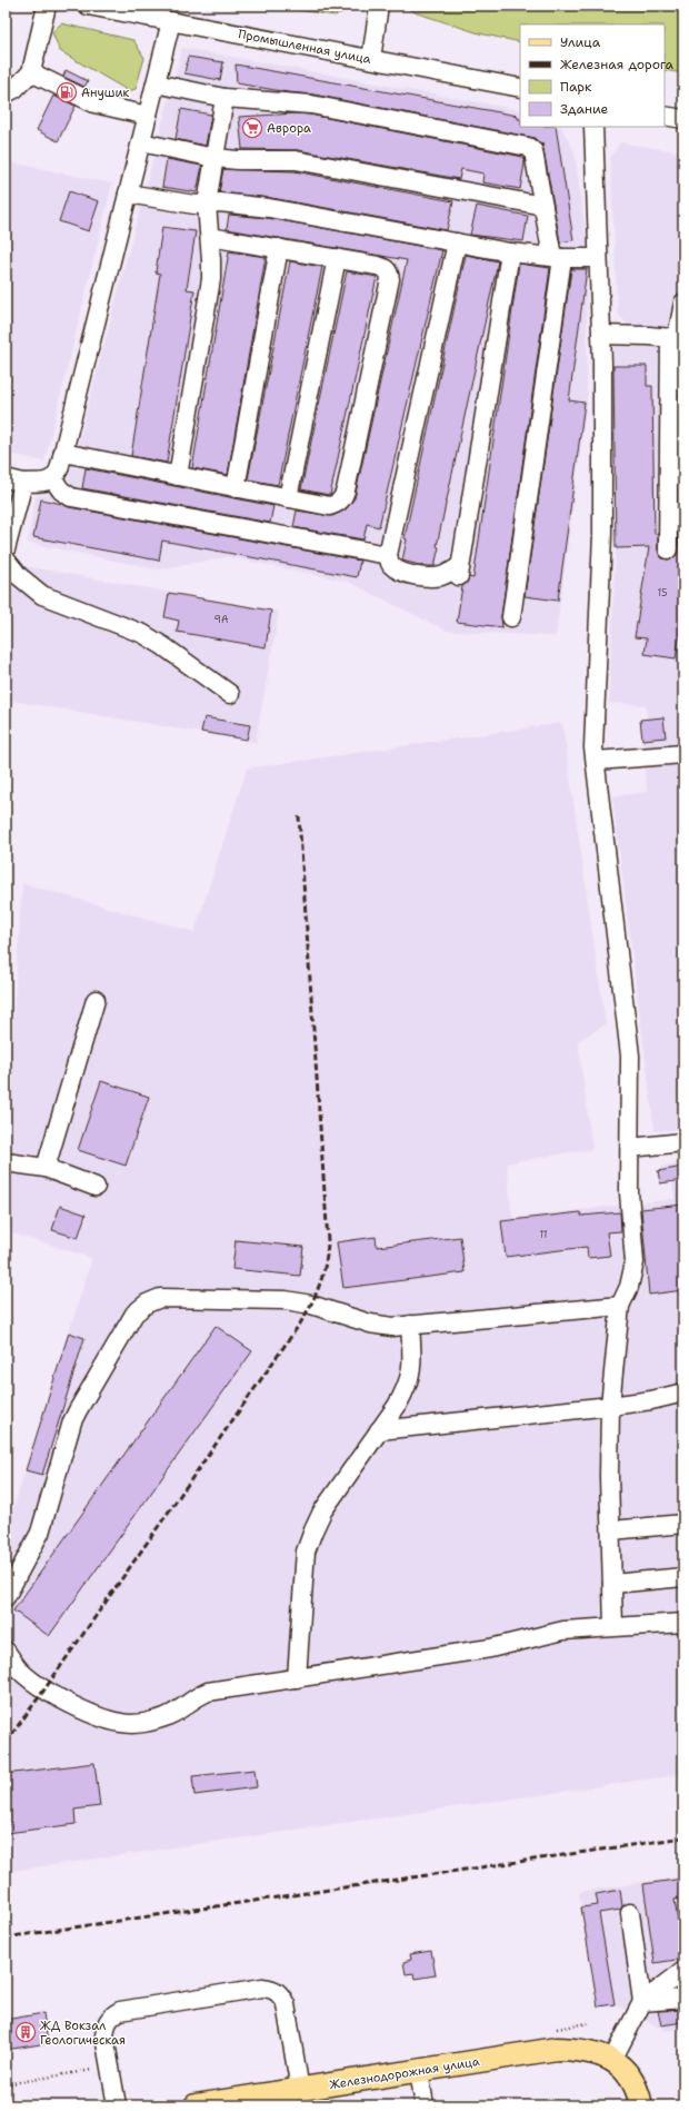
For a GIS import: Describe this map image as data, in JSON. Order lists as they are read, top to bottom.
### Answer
{
  "streets": {
    "main road": ["Железнодорожная улица"],
    "street": ["Промышленная улица"]
  },
  "places": {
    "fuel station": ["Анушик"],
    "supermarket": ["Аврора"],
    "building": ["ЖД Вокзал Геологическая"]
  },
  "house_numbers": ["15", "9А", "11"],
  "legend": [
    "Улица",
    "Железная дорога",
    "Парк",
    "Здание"
  ]
}
